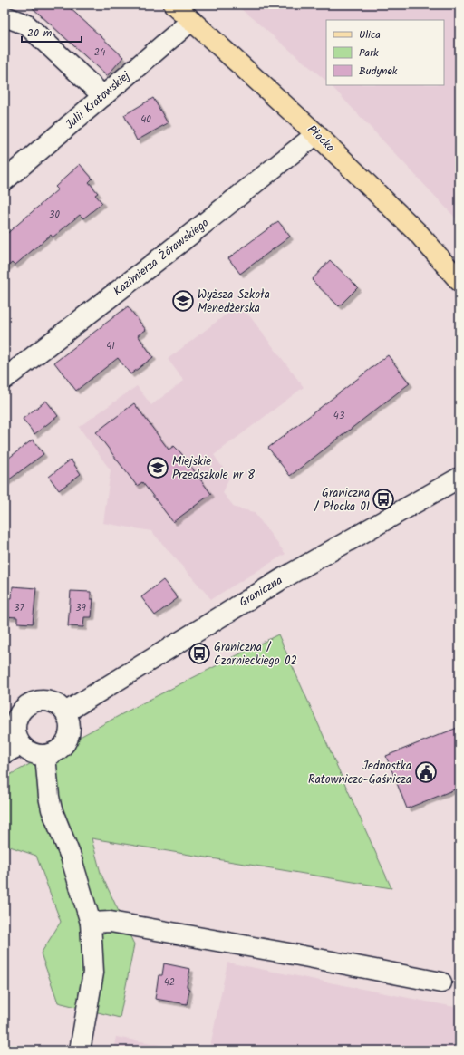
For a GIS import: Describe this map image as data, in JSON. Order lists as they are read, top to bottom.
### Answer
{
  "streets": {
    "main road": ["Płocka"],
    "street": ["Julii Kratowskiej", "Kazimierza Żórawskiego", "Graniczna"]
  },
  "crossings": [
    ["Julii Kratowskiej", "Płocka"],
    ["Płocka", "Kazimierza Żórawskiego"]
  ],
  "places": {
    "school or university": ["Wyższa Szkoła Menedżerska", "Miejskie Przedszkole nr 8"],
    "bus stop": ["Graniczna / Płocka 01", "Graniczna / Czarnieckiego 02"],
    "public building": ["Jednostka Ratowniczo-Gaśnicza"]
  },
  "house_numbers": [
    "24",
    "40",
    "30",
    "41",
    "43",
    "37",
    "39",
    "42"
  ],
  "legend": ["Ulica", "Park", "Budynek"],
  "scale_bar": "20 m"
}
